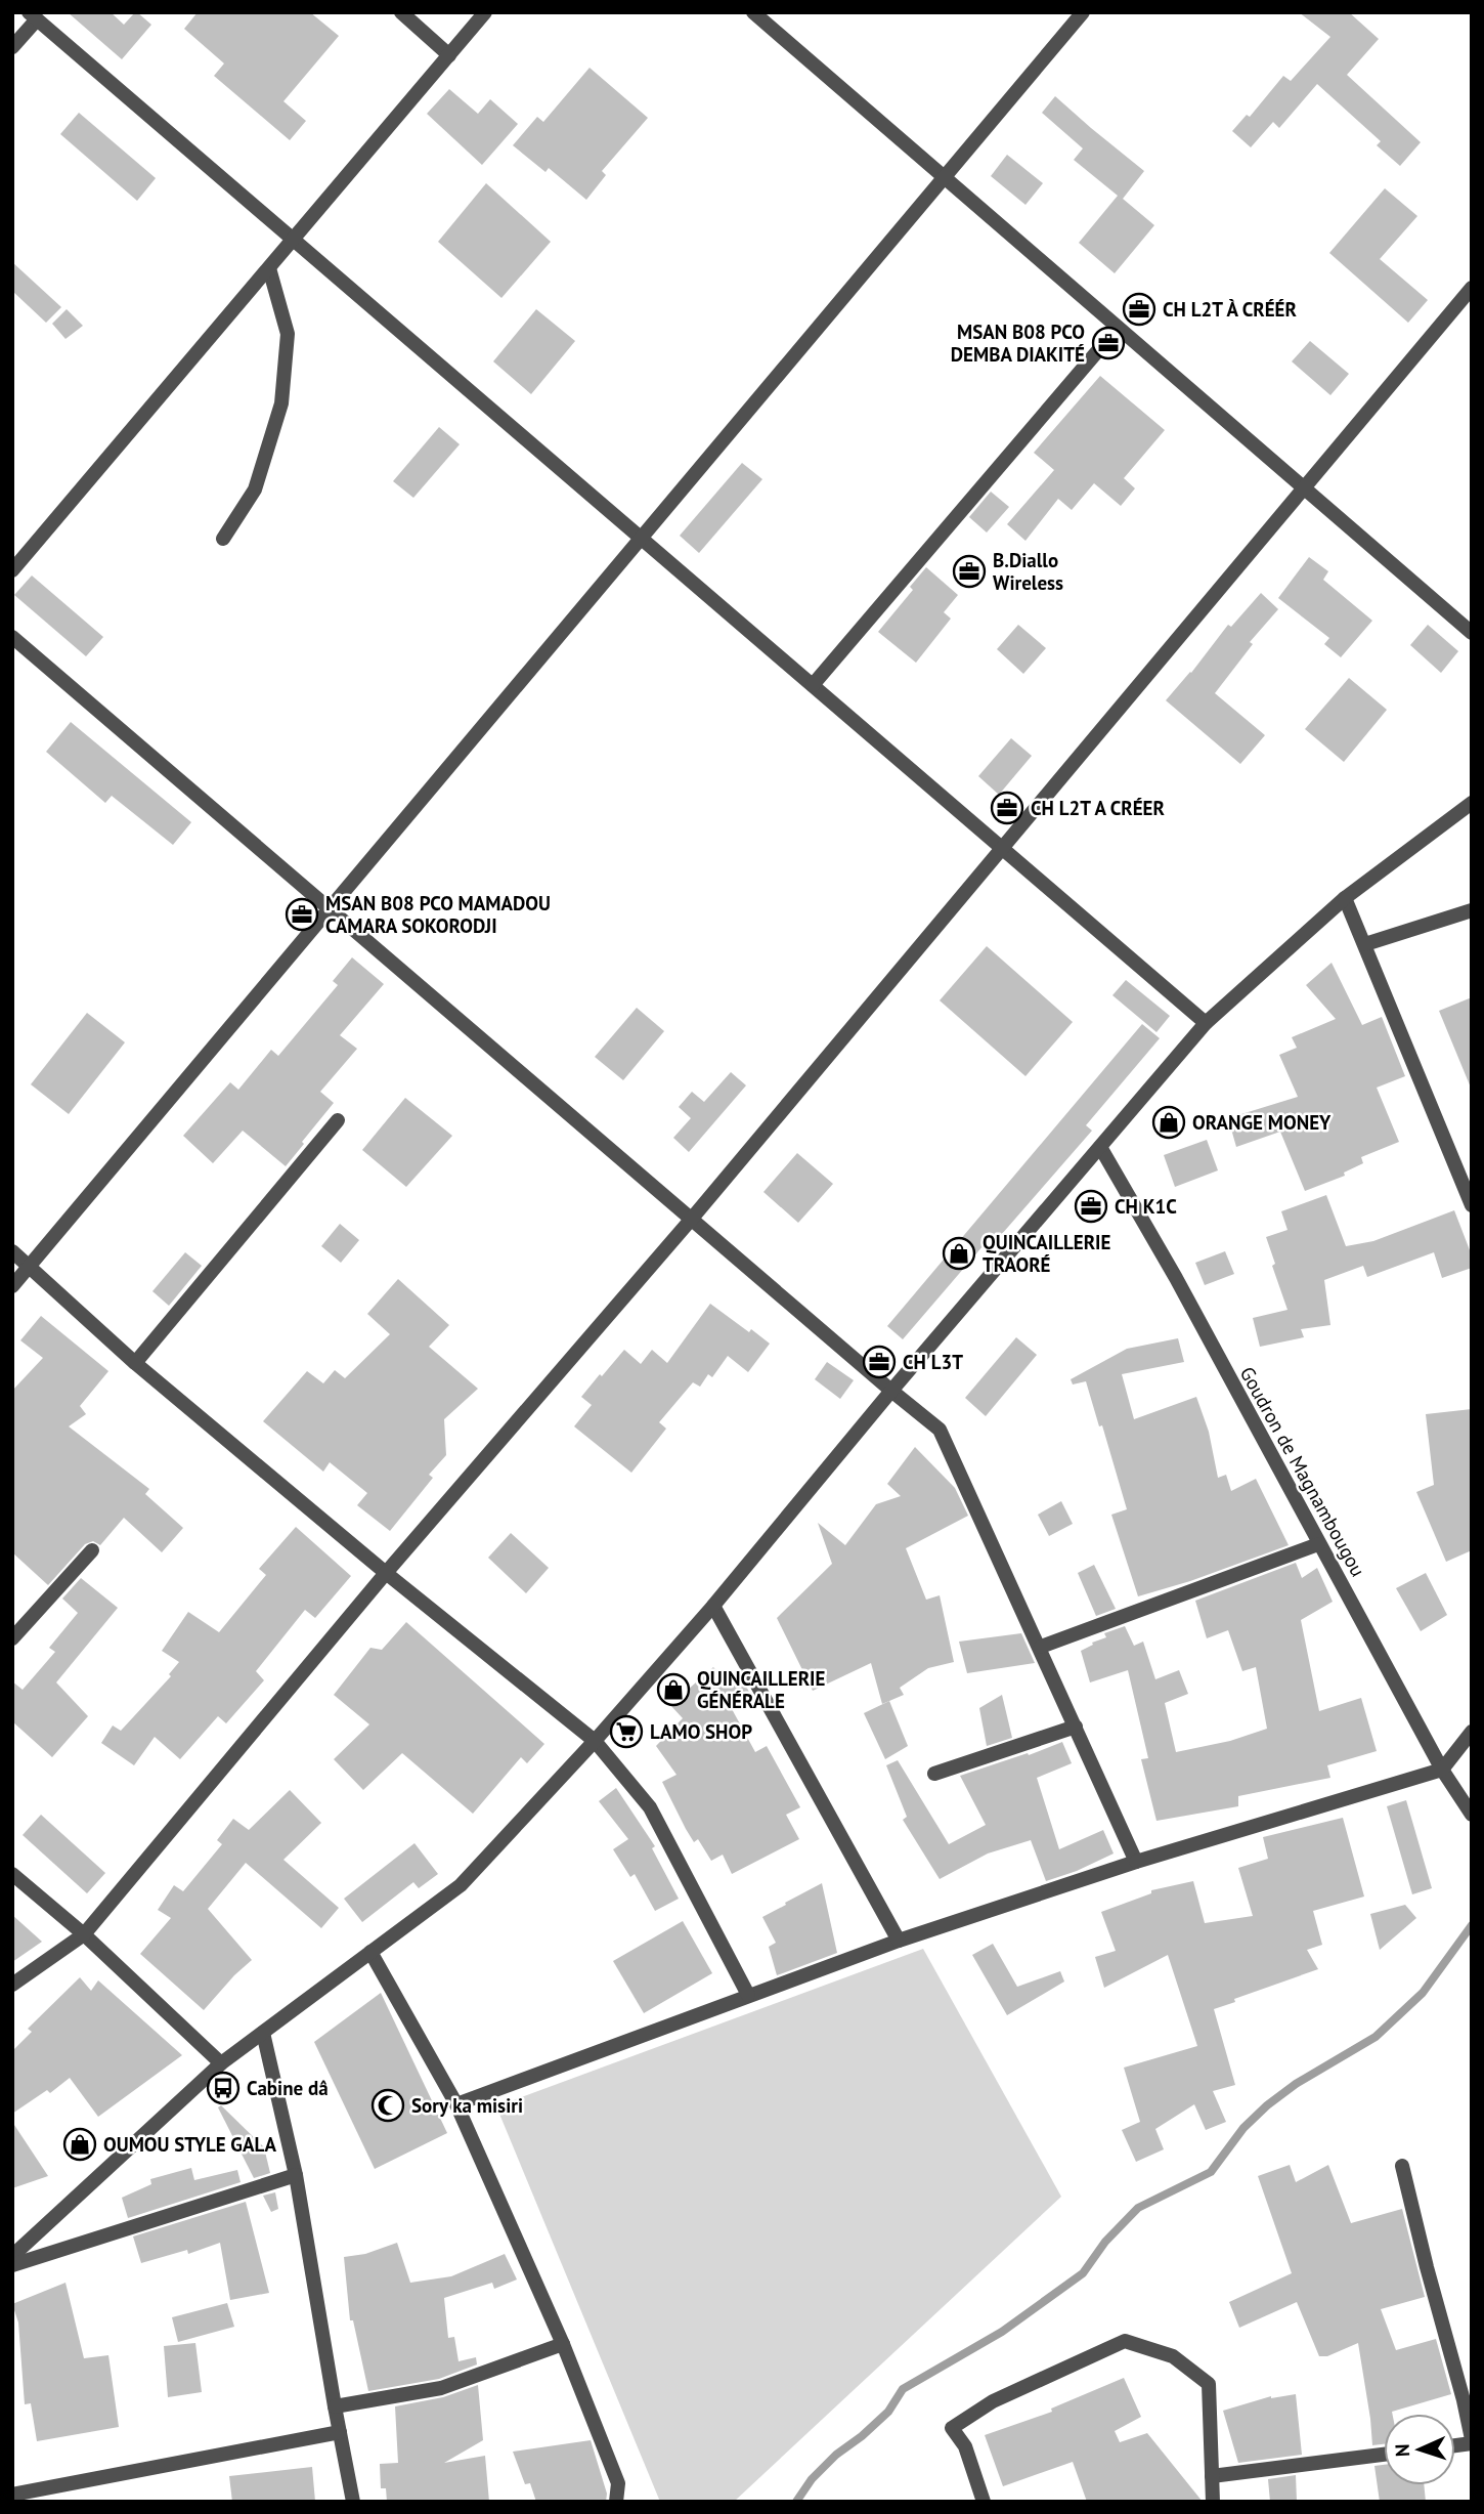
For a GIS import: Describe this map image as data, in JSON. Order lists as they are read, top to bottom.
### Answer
{
  "streets": {
    "street": ["Goudron de Magnambougou"]
  },
  "places": {
    "office": [
      "CH L2T À CRÉÉR",
      "MSAN B08 PCO DEMBA DIAKITÉ",
      "B.Diallo Wireless",
      "CH L2T A CRÉER",
      "MSAN B08 PCO MAMADOU CAMARA SOKORODJI",
      "CH K1C",
      "CH L3T"
    ],
    "shop": [
      "ORANGE MONEY",
      "QUINCAILLERIE TRAORÉ",
      "QUINCAILLERIE GÉNÉRALE",
      "OUMOU STYLE GALA"
    ],
    "supermarket": ["LAMO SHOP"],
    "bus stop": ["Cabine dâ"],
    "mosque": ["Sory ka misiri"]
  },
  "north": "left"
}
